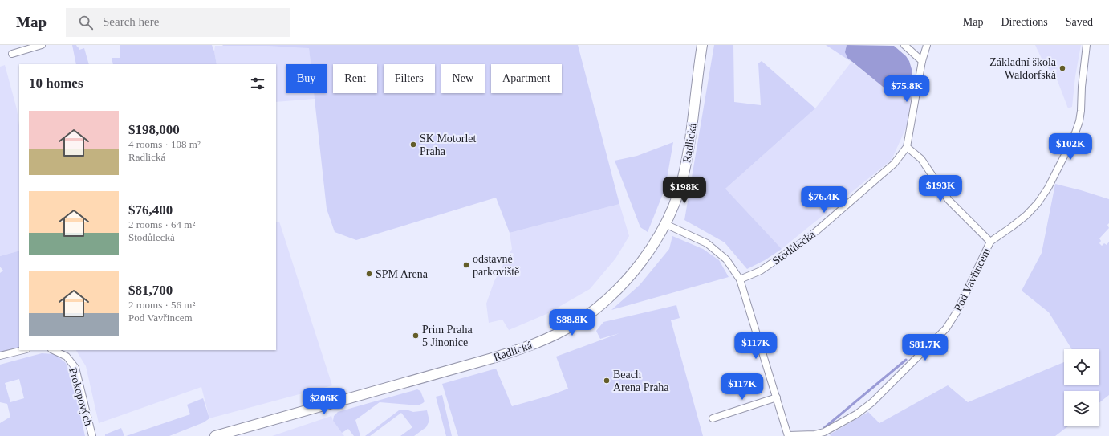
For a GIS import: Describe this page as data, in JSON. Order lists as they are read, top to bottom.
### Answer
{
  "streets": {
    "main road": ["Radlická"],
    "street": ["Stodůlecká", "Pod Vavřincem", "Prokopových"]
  },
  "places": [
    "Základní škola Waldorfská",
    "SK Motorlet Praha",
    "odstavné parkoviště",
    "SPM Arena",
    "Prim Praha 5 Jinonice",
    "Beach Arena Praha"
  ],
  "page": {
    "header": "Map",
    "search": "Search here",
    "nav": ["Map", "Directions", "Saved"],
    "chip": [
      "Buy",
      "Rent",
      "Filters",
      "New",
      "Apartment"
    ],
    "heading": "10 homes",
    "price": [
      "$75.8K",
      "$102K",
      "$193K",
      "$198K",
      "$76.4K",
      "$88.8K",
      "$117K",
      "$81.7K",
      "$117K",
      "$206K"
    ],
    "list": [
      {
        "name": "$198,000",
        "note": "4 rooms · 108 m² · Radlická"
      },
      {
        "name": "$76,400",
        "note": "2 rooms · 64 m² · Stodůlecká"
      },
      {
        "name": "$81,700",
        "note": "2 rooms · 56 m² · Pod Vavřincem"
      }
    ]
  }
}
